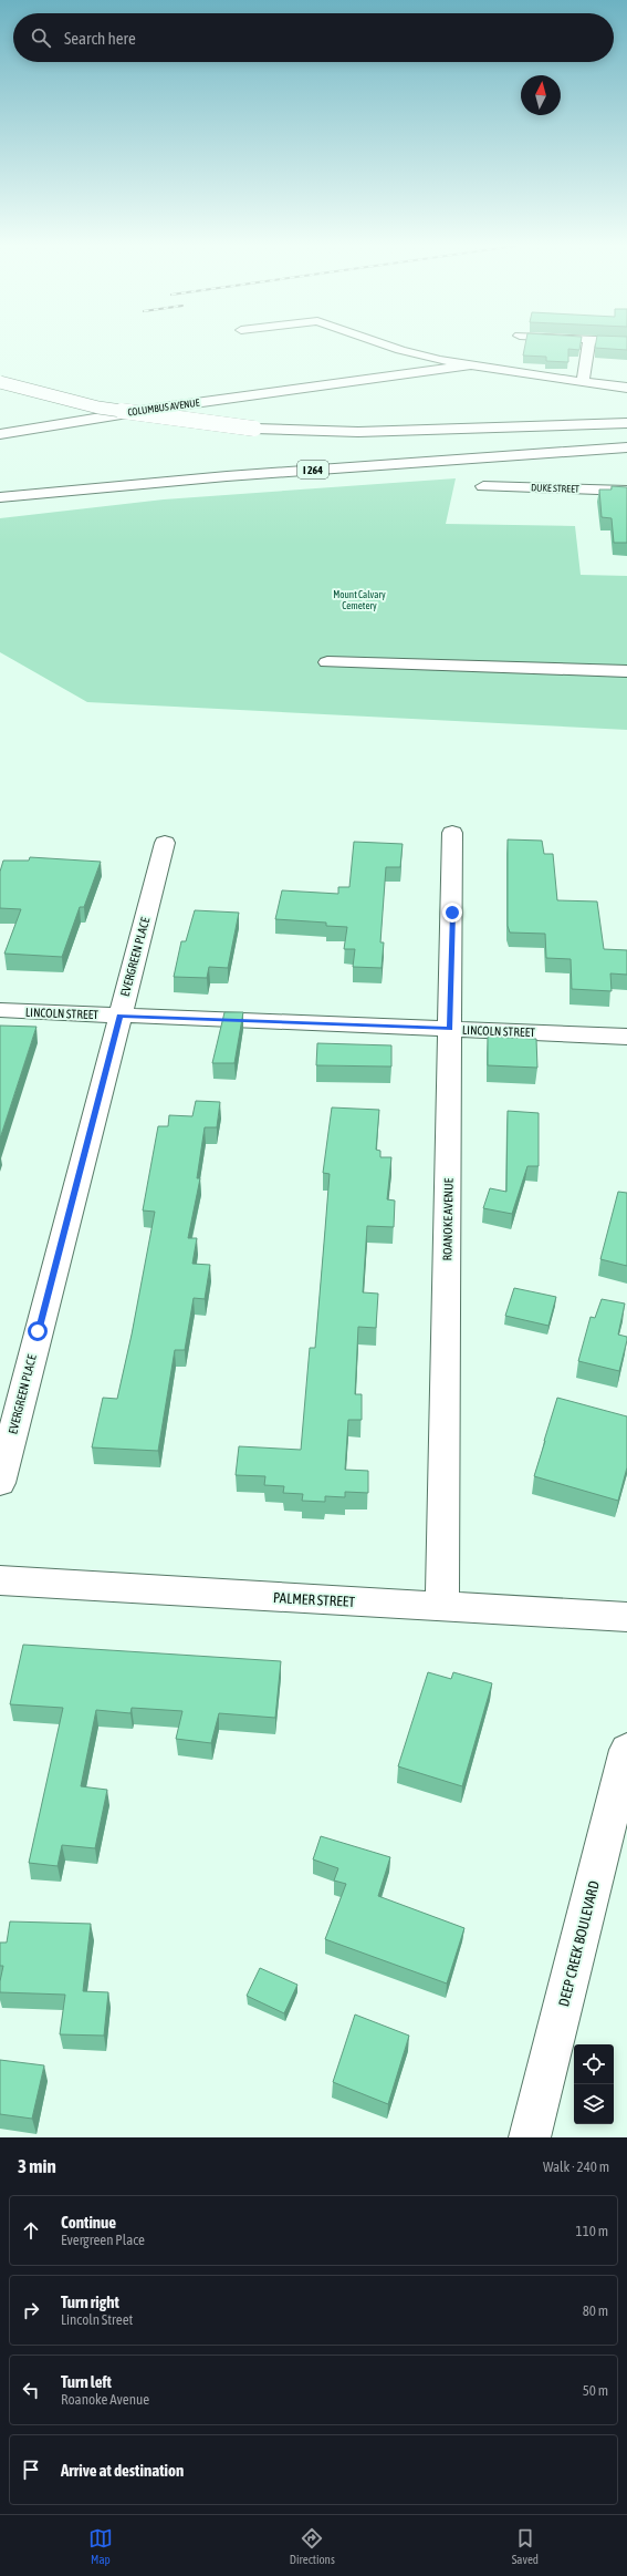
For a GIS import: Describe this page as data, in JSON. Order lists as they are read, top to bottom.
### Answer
{
  "streets": {
    "main road": [
      "COLUMBUS AVENUE",
      "I 264",
      "DUKE STREET",
      "EVERGREEN PLACE",
      "LINCOLN STREET",
      "ROANOKE AVENUE",
      "PALMER STREET",
      "DEEP CREEK BOULEVARD"
    ]
  },
  "crossings": [
    ["EVERGREEN PLACE", "LINCOLN STREET"],
    ["LINCOLN STREET", "ROANOKE AVENUE"],
    ["ROANOKE AVENUE", "PALMER STREET"]
  ],
  "parks": ["Mount Calvary Cemetery"],
  "north": "top",
  "page": {
    "search": "Search here",
    "heading": ["3 min", "Walk · 240 m"],
    "list": [
      ["Continue", "Evergreen Place", "110 m"],
      ["Turn right", "Lincoln Street", "80 m"],
      ["Turn left", "Roanoke Avenue", "50 m"],
      "Arrive at destination"
    ],
    "nav": ["Map", "Directions", "Saved"]
  }
}
